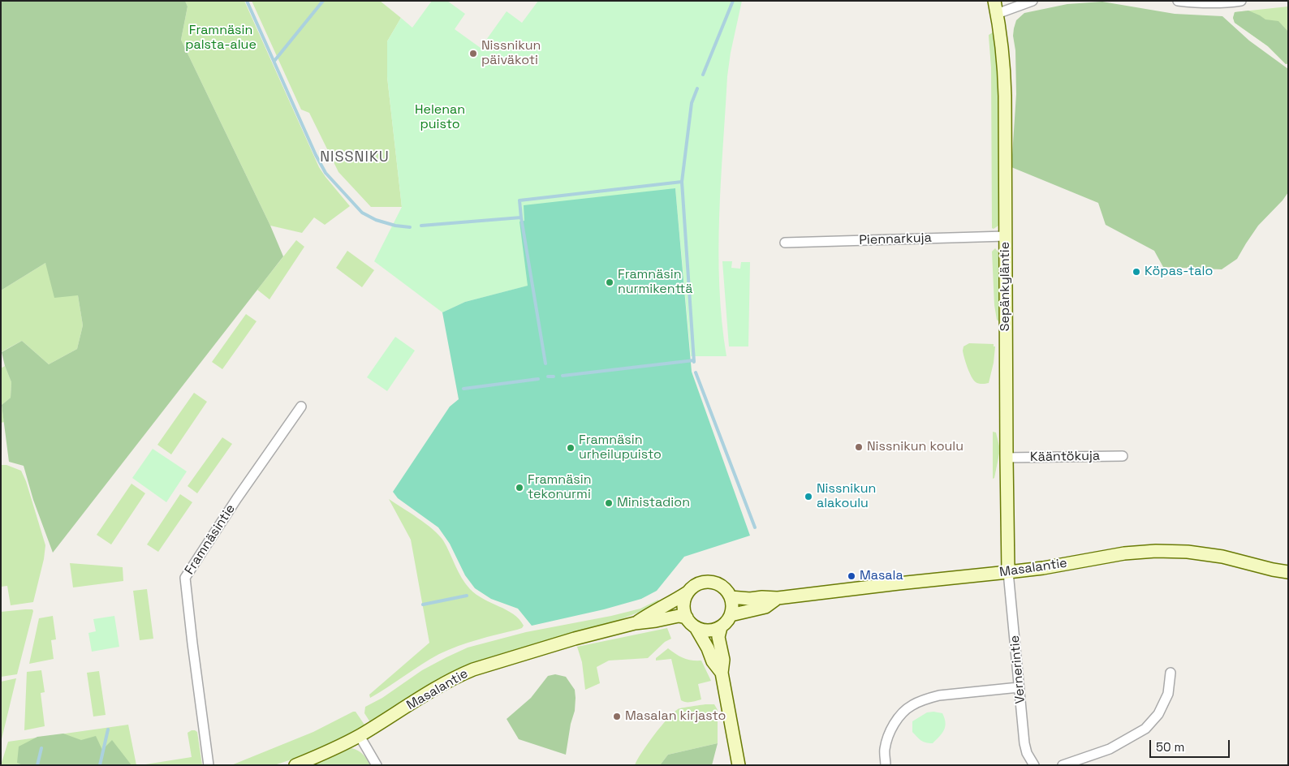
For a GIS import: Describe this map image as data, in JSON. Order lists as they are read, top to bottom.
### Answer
{
  "streets": {
    "street": [
      "Piennarkuja",
      "Sepänkyläntie",
      "Kääntökuja",
      "Framnäsintie",
      "Masalantie",
      "Vernerintie"
    ]
  },
  "crossings": [
    ["Piennarkuja", "Sepänkyläntie"],
    ["Sepänkyläntie", "Kääntökuja"],
    ["Sepänkyläntie", "Masalantie"],
    ["Sepänkyläntie", "Vernerintie"],
    ["Masalantie", "Vernerintie"]
  ],
  "districts": ["NISSNIKU"],
  "parks": ["Framnäsin palsta-alue", "Helenan puisto"],
  "places": [
    "Nissnikun päiväkoti",
    "Köpas-talo",
    "Framnäsin nurmikenttä",
    "Nissnikun koulu",
    "Framnäsin urheilupuisto",
    "Framnäsin tekonurmi",
    "Nissnikun alakoulu",
    "Ministadion",
    "Masala",
    "Masalan kirjasto"
  ],
  "scale_bar": "50 m"
}
